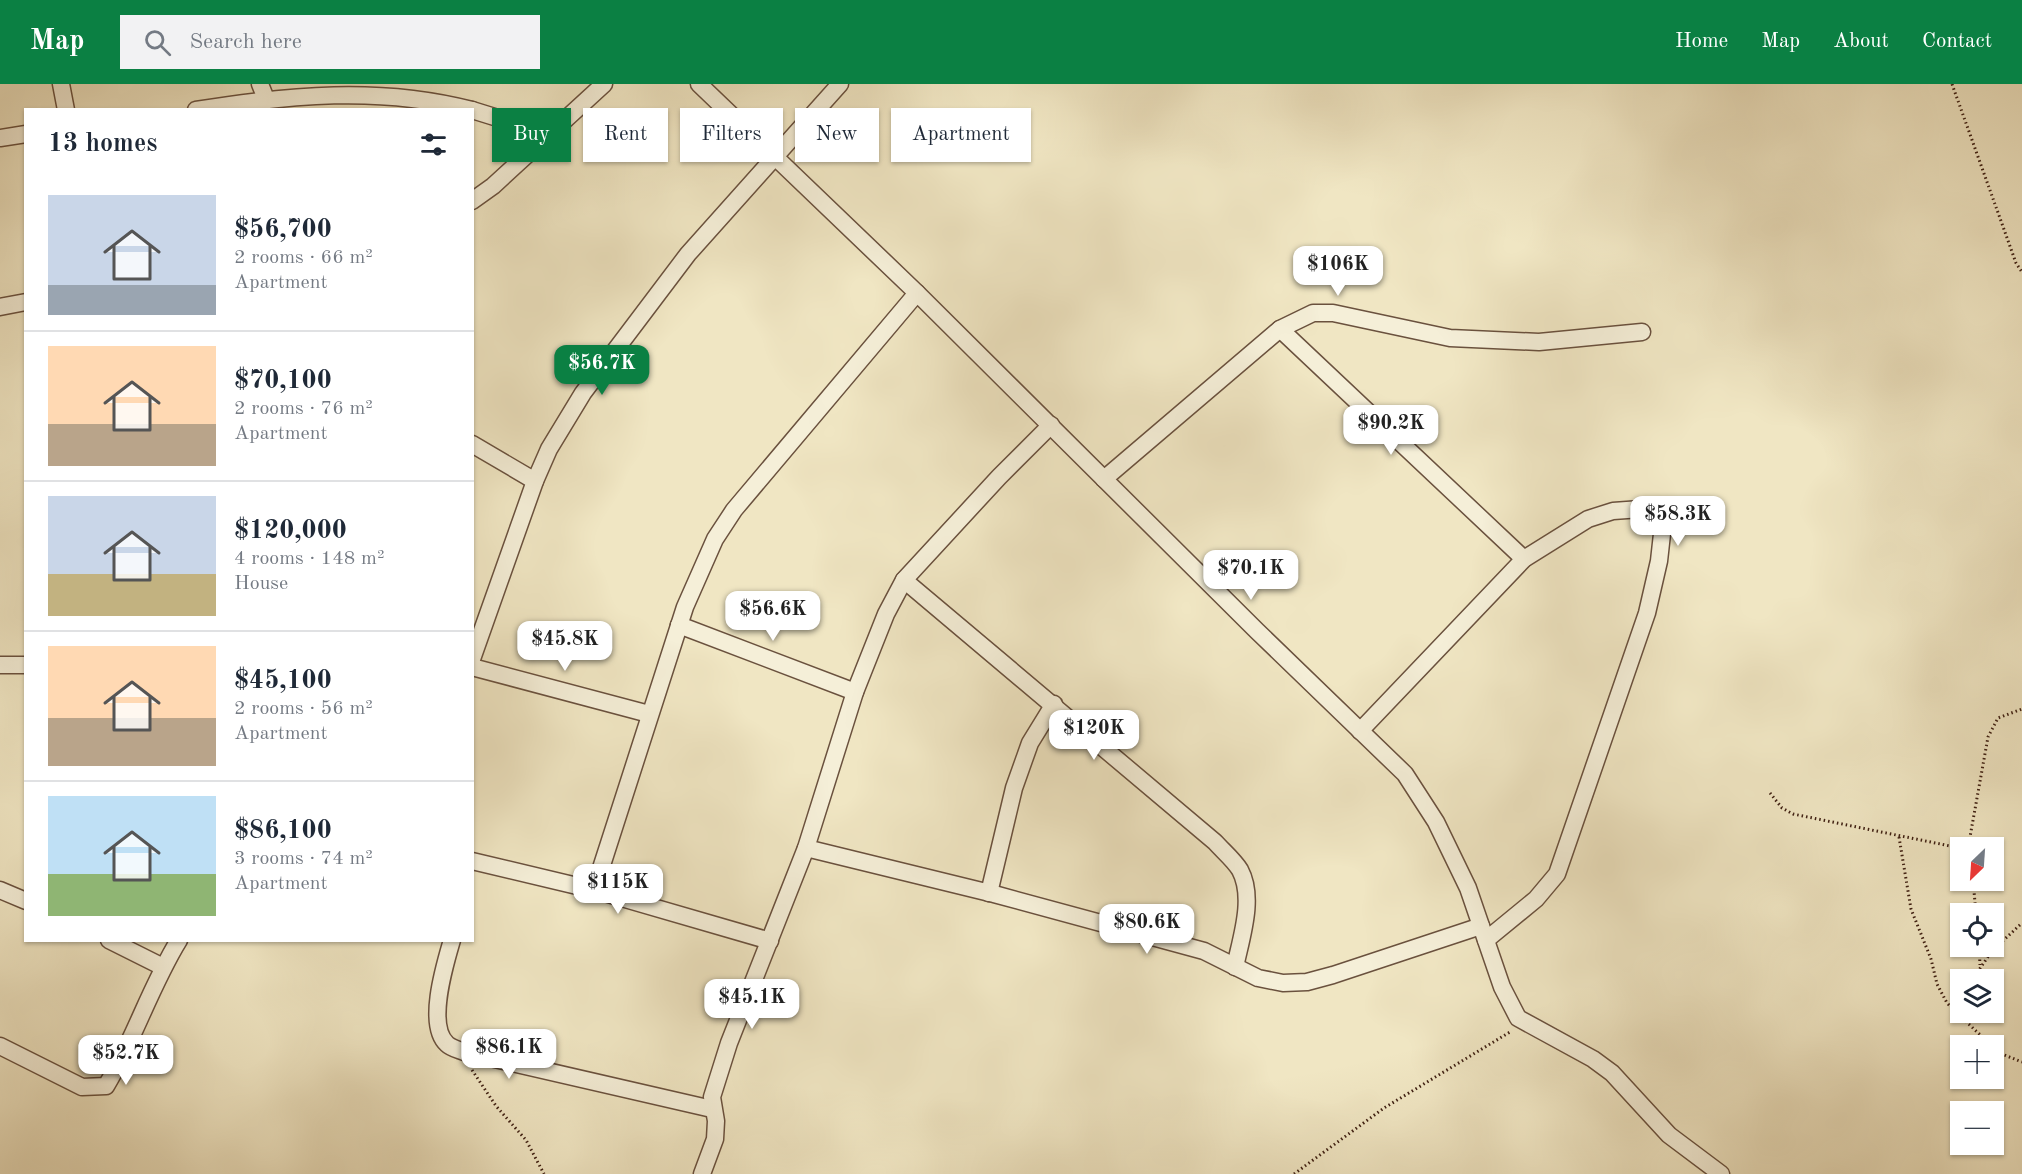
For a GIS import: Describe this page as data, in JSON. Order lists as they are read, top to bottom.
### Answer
{
  "north": "bottom left",
  "page": {
    "header": "Map",
    "search": "Search here",
    "nav": [
      "Home",
      "Map",
      "About",
      "Contact"
    ],
    "chip": [
      "Buy",
      "Rent",
      "Filters",
      "New",
      "Apartment"
    ],
    "heading": "13 homes",
    "list": [
      {
        "name": "$56,700",
        "note": "2 rooms · 66 m² · Apartment"
      },
      {
        "name": "$70,100",
        "note": "2 rooms · 76 m² · Apartment"
      },
      {
        "name": "$120,000",
        "note": "4 rooms · 148 m² · House"
      },
      {
        "name": "$45,100",
        "note": "2 rooms · 56 m² · Apartment"
      },
      {
        "name": "$86,100",
        "note": "3 rooms · 74 m² · Apartment"
      }
    ],
    "price": [
      "$106K",
      "$56.7K",
      "$90.2K",
      "$58.3K",
      "$70.1K",
      "$56.6K",
      "$45.8K",
      "$120K",
      "$115K",
      "$80.6K",
      "$45.1K",
      "$86.1K",
      "$52.7K"
    ],
    "map_buttons": ["+", "−"]
  }
}
